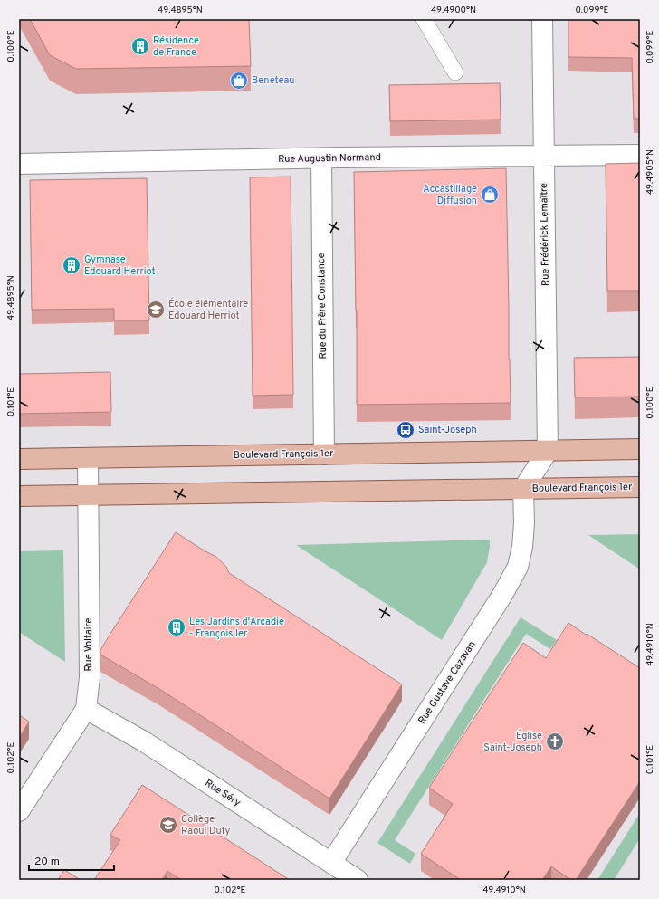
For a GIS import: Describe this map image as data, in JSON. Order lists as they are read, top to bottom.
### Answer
{
  "streets": {
    "main road": ["Boulevard François 1er"],
    "street": [
      "Rue Augustin Normand",
      "Rue Frédérick Lemaître",
      "Rue du Frère Constance",
      "Rue Voltaire",
      "Rue Gustave Cazavan",
      "Rue Séry"
    ]
  },
  "crossings": [
    ["Rue Augustin Normand", "Rue Frédérick Lemaître"],
    ["Rue Augustin Normand", "Rue du Frère Constance"],
    ["Rue Frédérick Lemaître", "Boulevard François 1er"],
    ["Rue du Frère Constance", "Boulevard François 1er"],
    ["Boulevard François 1er", "Rue Voltaire"],
    ["Boulevard François 1er", "Rue Gustave Cazavan"],
    ["Rue Voltaire", "Rue Séry"],
    ["Rue Gustave Cazavan", "Rue Séry"]
  ],
  "places": {
    "building": ["Résidence de France", "Gymnase Edouard Herriot", "Les Jardins d'Arcadie - François Ier"],
    "shop": ["Beneteau", "Accastillage Diffusion"],
    "school or university": ["École élémentaire Edouard Herriot", "Collège Raoul Dufy"],
    "bus stop": ["Saint-Joseph"],
    "church": ["Église Saint-Joseph"]
  },
  "scale_bar": "20 m",
  "coordinates": [
    "49.4895°N",
    "49.4900°N",
    "0.099°E",
    "0.100°E",
    "49.4905°N",
    "0.101°E",
    "49.4910°N",
    "0.102°E"
  ]
}
